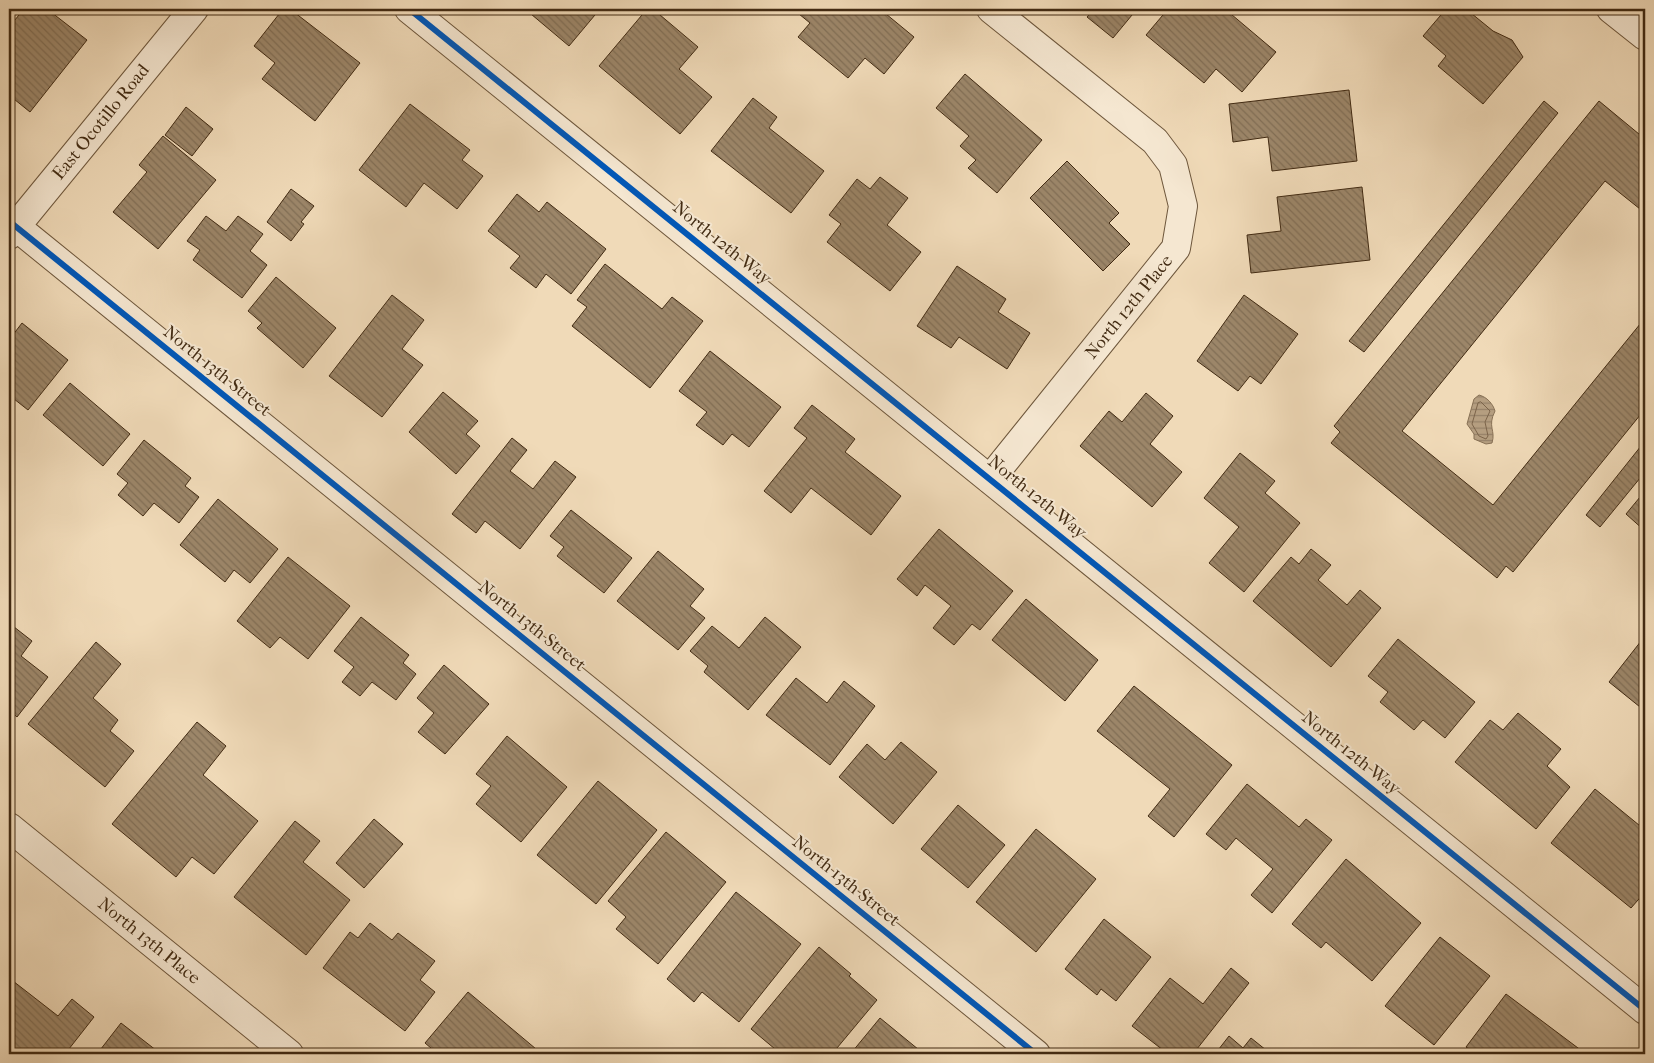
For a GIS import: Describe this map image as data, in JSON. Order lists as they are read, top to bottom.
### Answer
{
  "streets": {
    "street": [
      "East Ocotillo Road",
      "North 12th Way",
      "North 12th Place",
      "North 13th Street",
      "North 13th Place"
    ]
  },
  "crossings": [
    ["East Ocotillo Road", "North 13th Street"],
    ["North 12th Way", "North 12th Place"]
  ]
}
